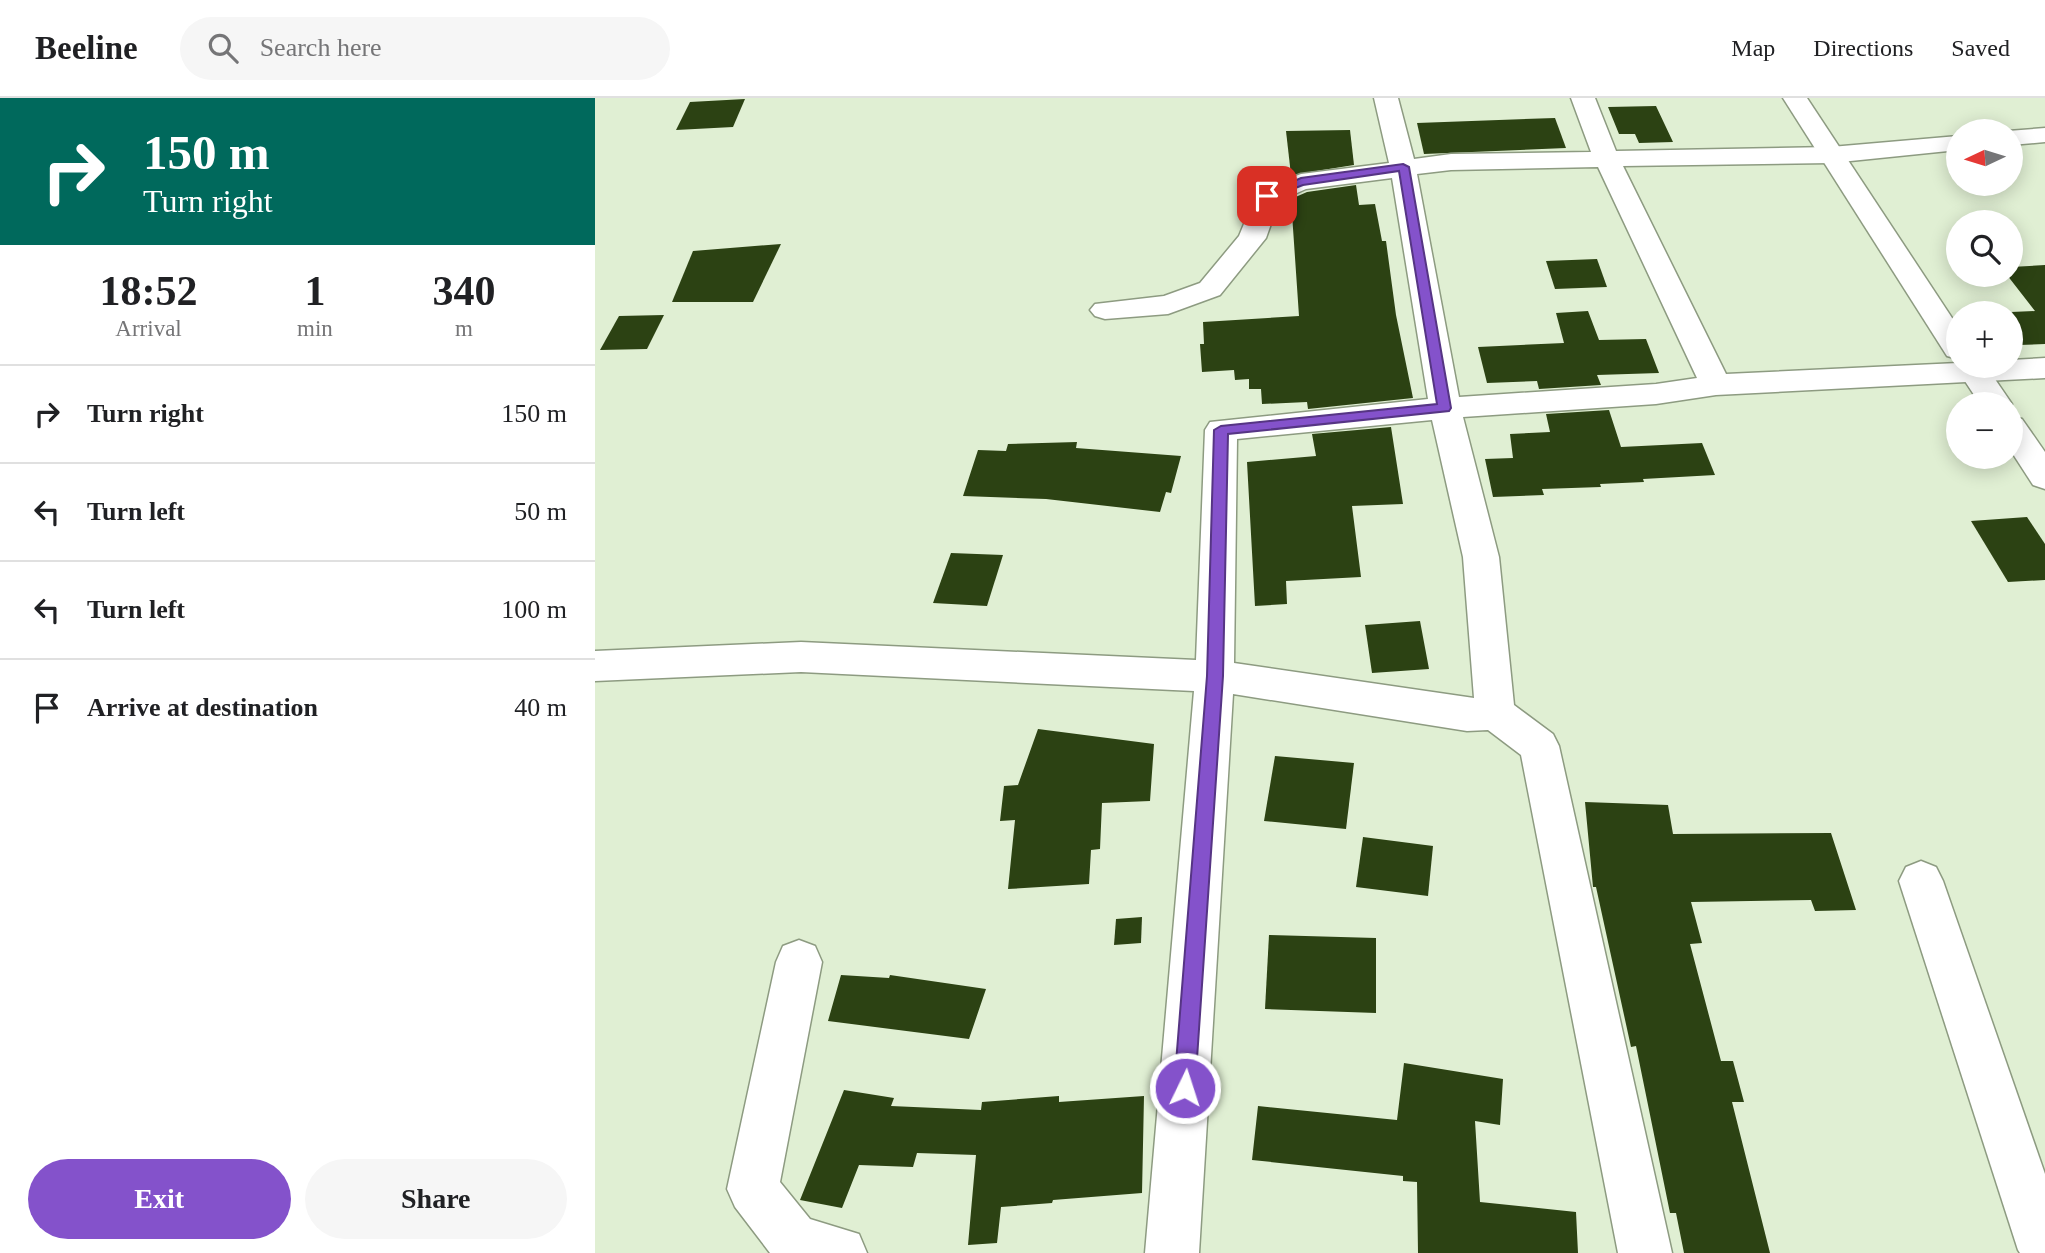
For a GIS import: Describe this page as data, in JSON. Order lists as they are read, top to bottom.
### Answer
{
  "north": "left",
  "page": {
    "header": "Beeline",
    "search": "Search here",
    "nav": ["Map", "Directions", "Saved"],
    "turn": ["150 m", "Turn right"],
    "map_buttons": ["+", "−"],
    "eta": [
      "18:52",
      "Arrival",
      "1",
      "min",
      "340",
      "m"
    ],
    "list": [
      {
        "name": "Turn right",
        "value": "150 m"
      },
      {
        "name": "Turn left",
        "value": "50 m"
      },
      {
        "name": "Turn left",
        "value": "100 m"
      },
      {
        "name": "Arrive at destination",
        "value": "40 m"
      }
    ],
    "buttons": ["Exit", "Share"]
  }
}
